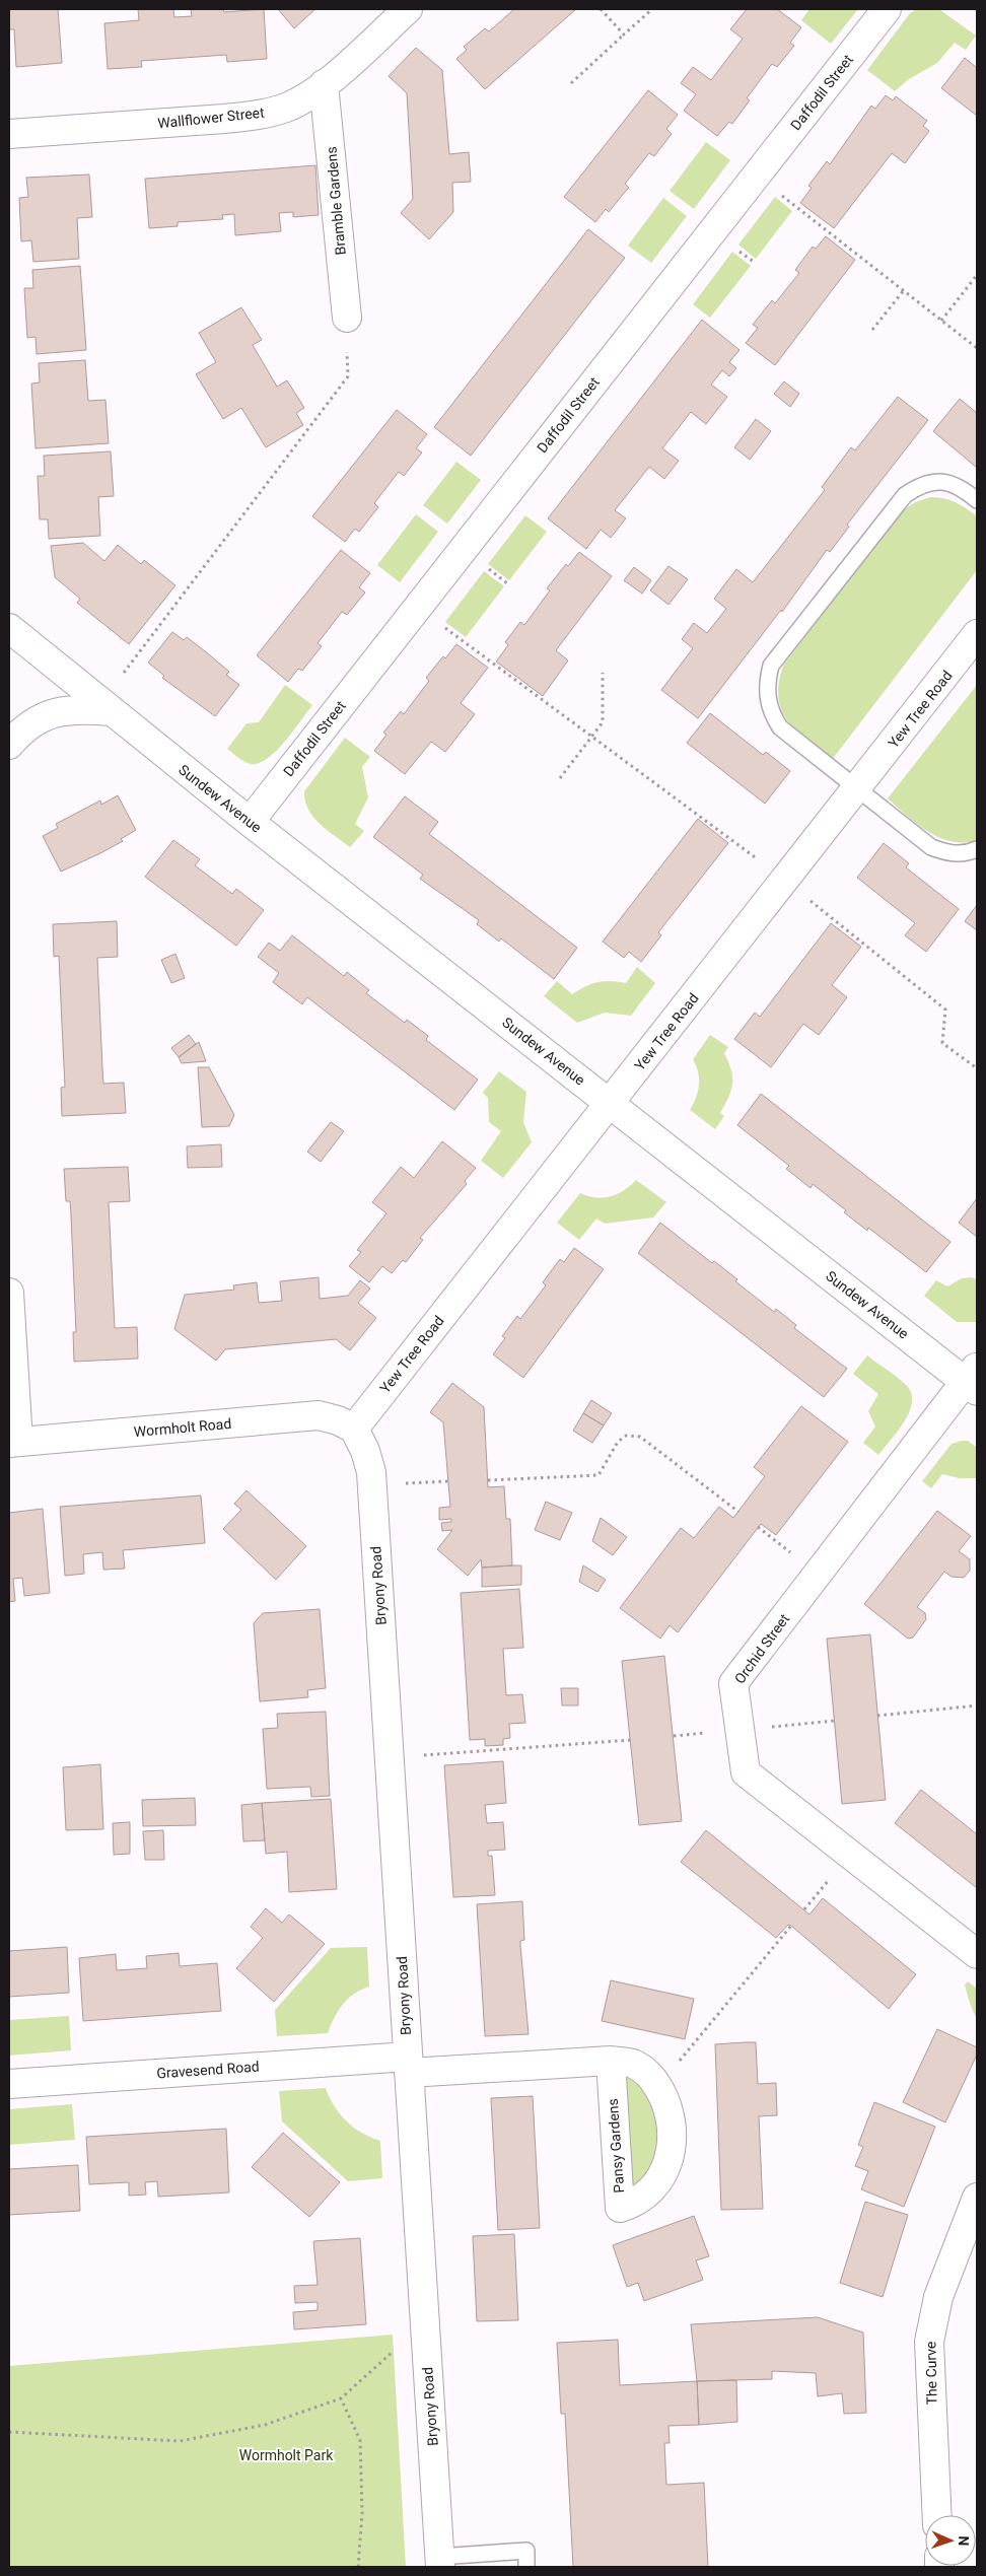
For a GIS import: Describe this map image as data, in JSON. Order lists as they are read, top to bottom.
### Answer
{
  "streets": {
    "street": [
      "Daffodil Street",
      "Wallflower Street",
      "Bramble Gardens",
      "Yew Tree Road",
      "Sundew Avenue",
      "Wormholt Road",
      "Bryony Road",
      "Orchid Street",
      "Gravesend Road",
      "Pansy Gardens",
      "The Curve"
    ]
  },
  "crossings": [
    ["Daffodil Street", "Sundew Avenue"],
    ["Wallflower Street", "Bramble Gardens"],
    ["Yew Tree Road", "Sundew Avenue"],
    ["Yew Tree Road", "Wormholt Road"],
    ["Yew Tree Road", "Bryony Road"],
    ["Sundew Avenue", "Orchid Street"],
    ["Wormholt Road", "Bryony Road"],
    ["Bryony Road", "Gravesend Road"],
    ["Bryony Road", "Pansy Gardens"],
    ["Gravesend Road", "Pansy Gardens"]
  ],
  "parks": ["Wormholt Park"],
  "north": "right"
}
